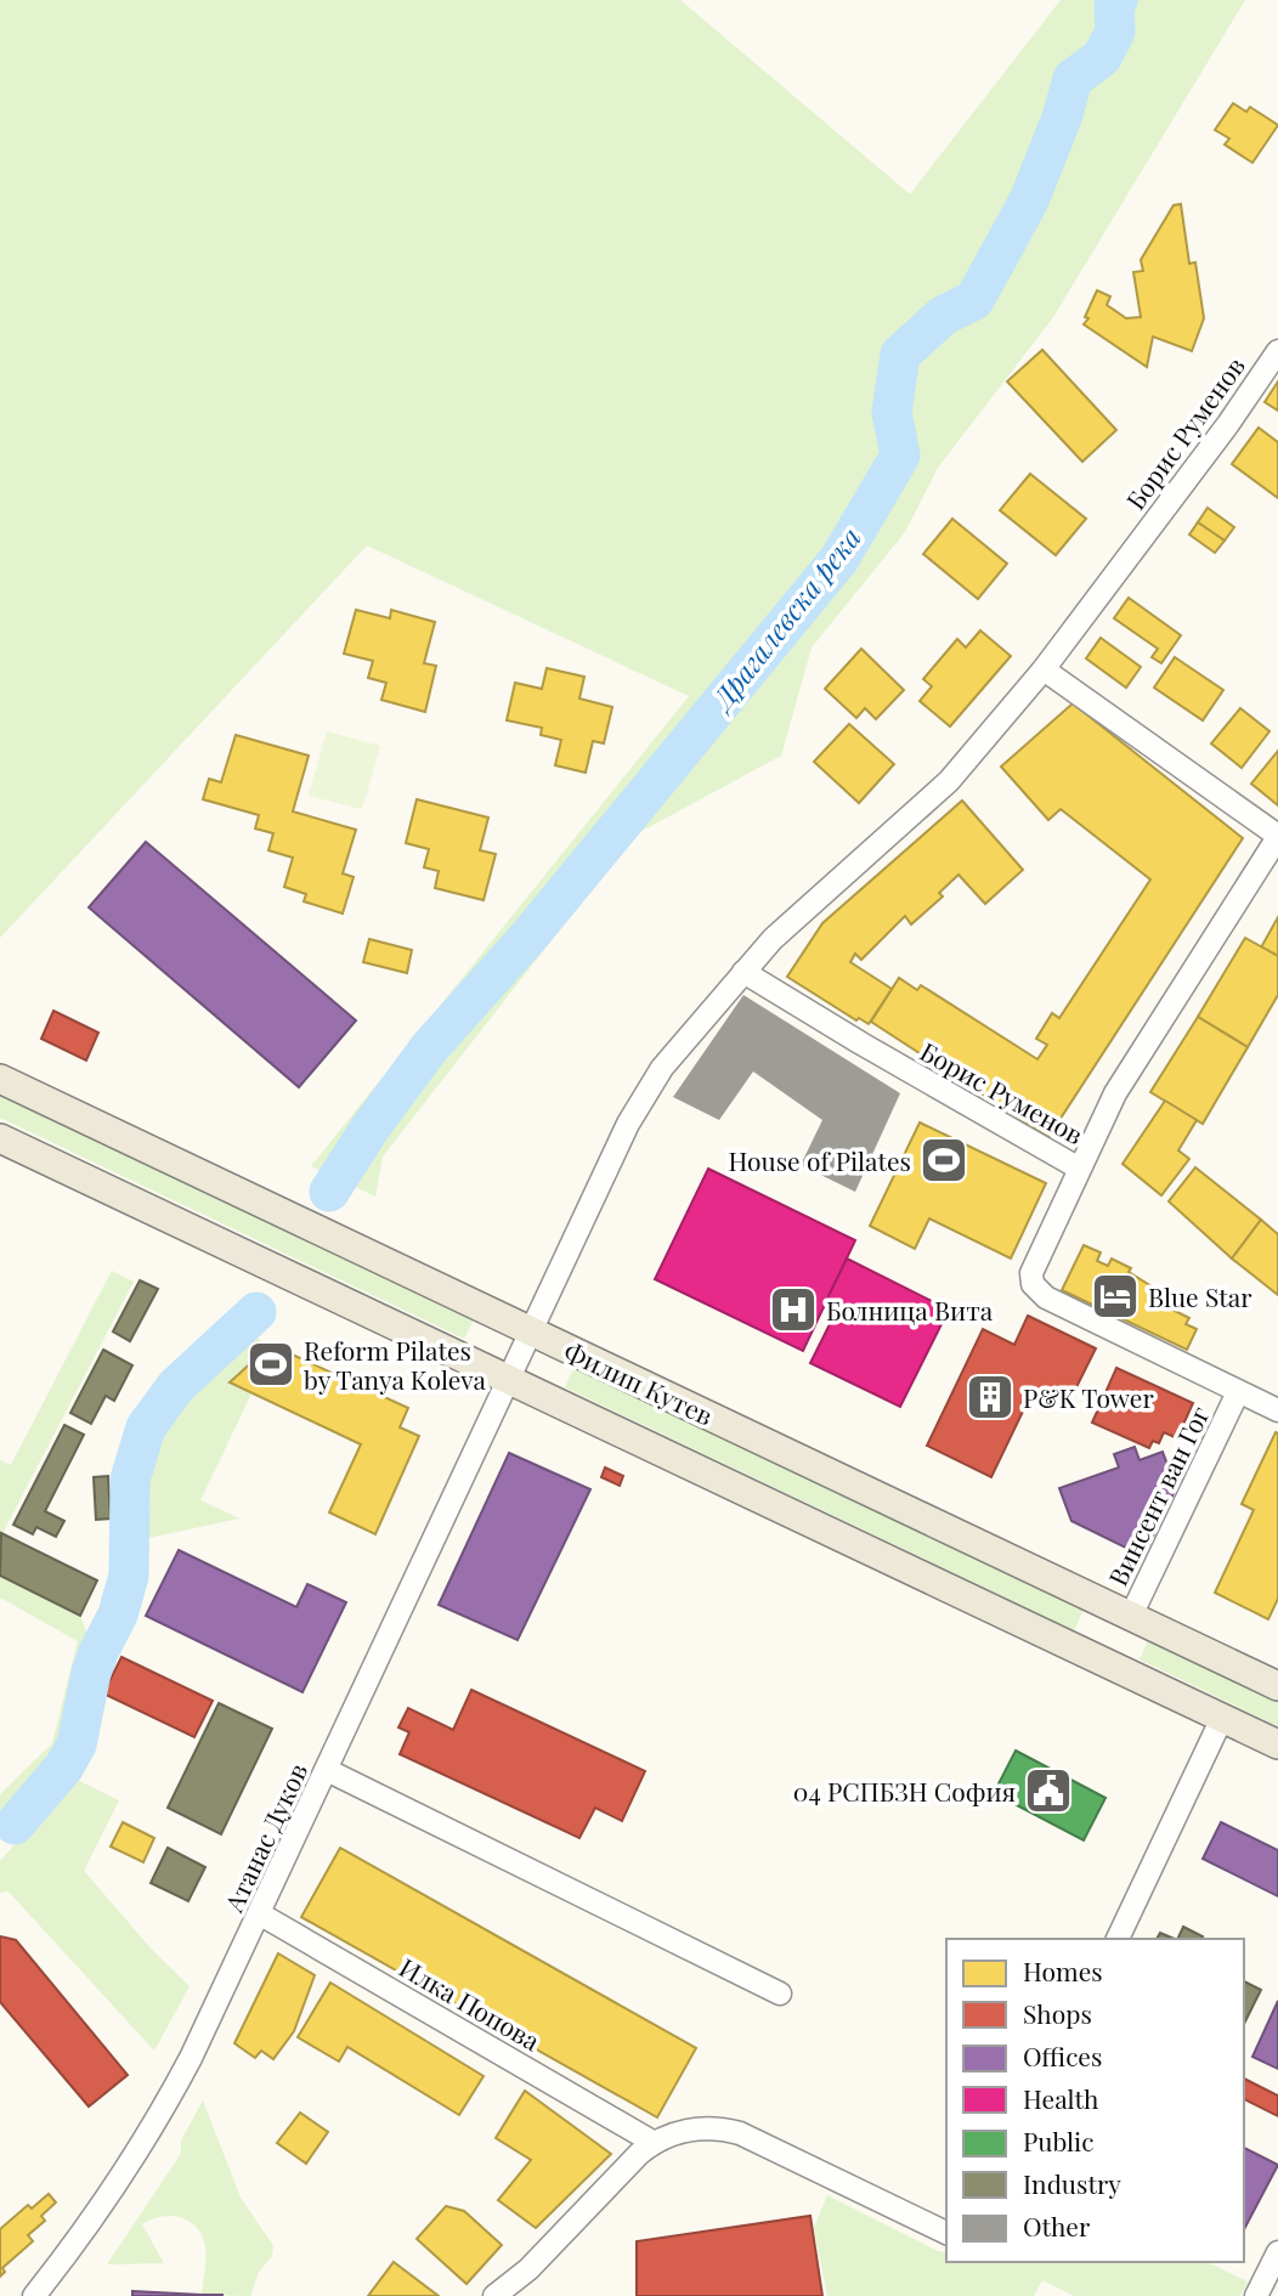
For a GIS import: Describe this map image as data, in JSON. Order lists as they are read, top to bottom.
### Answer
{
  "streets": {
    "main road": ["Филип Кутев"],
    "street": [
      "Борис Руменов",
      "Винсент ван Гог",
      "Атанас Дуков",
      "Илка Попова"
    ]
  },
  "crossings": [
    ["Борис Руменов", "Филип Кутев"],
    ["Борис Руменов", "Атанас Дуков"],
    ["Филип Кутев", "Винсент ван Гог"],
    ["Филип Кутев", "Атанас Дуков"],
    ["Атанас Дуков", "Илка Попова"]
  ],
  "water": ["Драгалевска река"],
  "places": {
    "sports": ["House of Pilates", "Reform Pilates by Tanya Koleva"],
    "hotel": ["Blue Star"],
    "hospital": ["Болница Вита"],
    "building": ["P&K Tower"],
    "public building": ["04 РСПБЗН София"]
  },
  "legend": [
    "Homes",
    "Shops",
    "Offices",
    "Health",
    "Public",
    "Industry",
    "Other"
  ]
}
